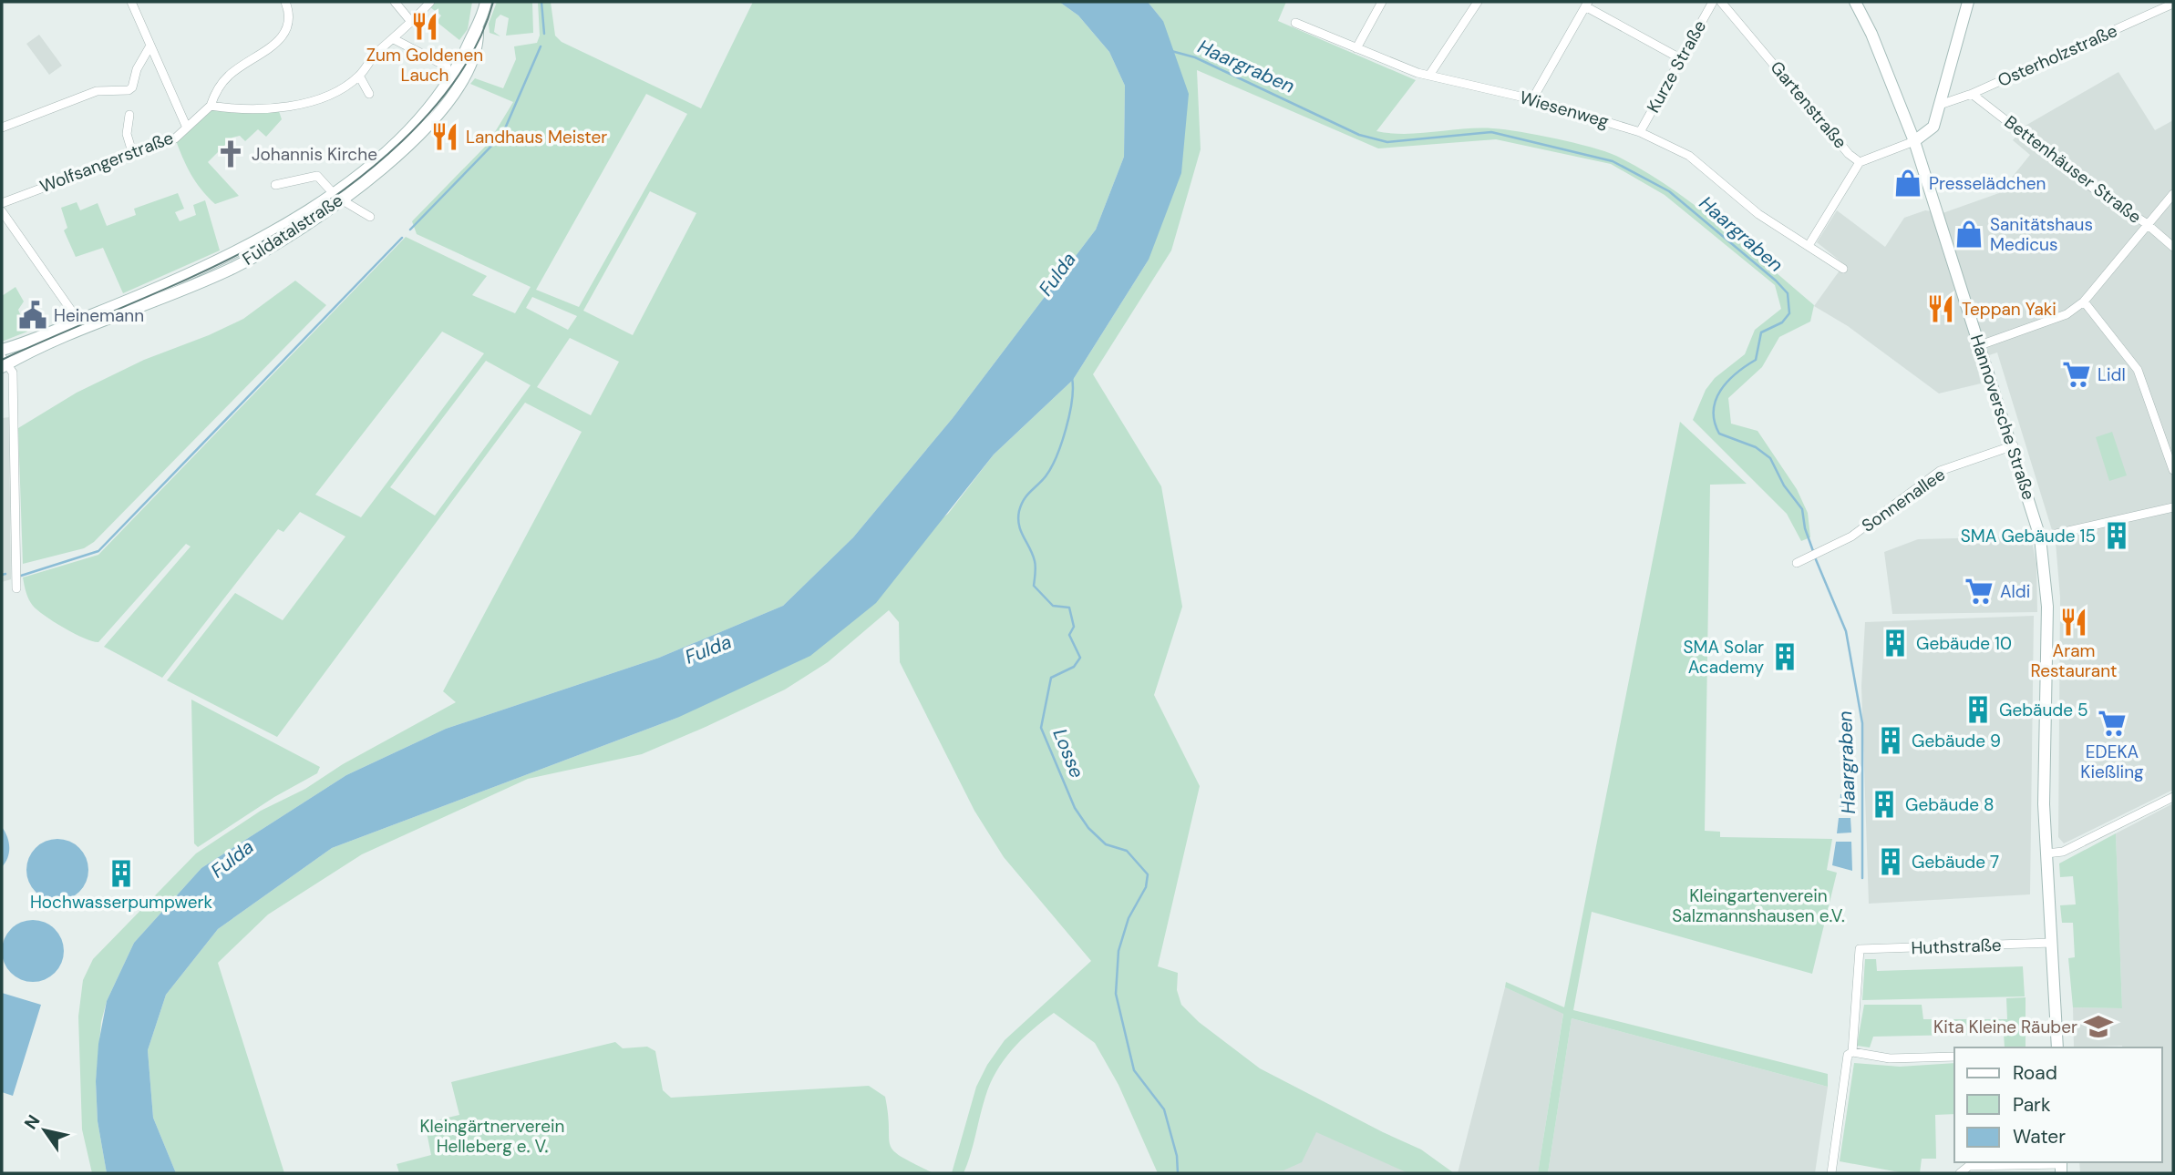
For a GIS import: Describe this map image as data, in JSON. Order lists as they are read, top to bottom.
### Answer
{
  "streets": {
    "main road": ["Fuldatalstraße", "Hannoversche Straße"],
    "street": [
      "Osterholzstraße",
      "Kurze Straße",
      "Gartenstraße",
      "Wiesenweg",
      "Wolfsangerstraße",
      "Bettenhäuser Straße",
      "Sonnenallee",
      "Huthstraße"
    ]
  },
  "crossings": [
    ["Osterholzstraße", "Bettenhäuser Straße"],
    ["Kurze Straße", "Wiesenweg"],
    ["Gartenstraße", "Hannoversche Straße"],
    ["Hannoversche Straße", "Sonnenallee"],
    ["Hannoversche Straße", "Huthstraße"]
  ],
  "water": ["Haargraben", "Fulda", "Losse"],
  "parks": ["Kleingartenverein Salzmannshausen e.V.", "Kleingärtnerverein Helleberg e. V."],
  "places": {
    "restaurant": [
      "Zum Goldenen Lauch",
      "Landhaus Meister",
      "Teppan Yaki",
      "Aram Restaurant"
    ],
    "church": ["Johannis Kirche"],
    "shop": ["Presselädchen", "Sanitätshaus Medicus"],
    "public building": ["Heinemann"],
    "supermarket": ["Lidl", "Aldi", "EDEKA Kießling"],
    "building": [
      "SMA Gebäude 15",
      "Gebäude 10",
      "SMA Solar Academy",
      "Gebäude 5",
      "Gebäude 9",
      "Gebäude 8",
      "Gebäude 7",
      "Hochwasserpumpwerk"
    ],
    "school or university": ["Kita Kleine Räuber"]
  },
  "legend": ["Road", "Park", "Water"],
  "north": "top left"
}
